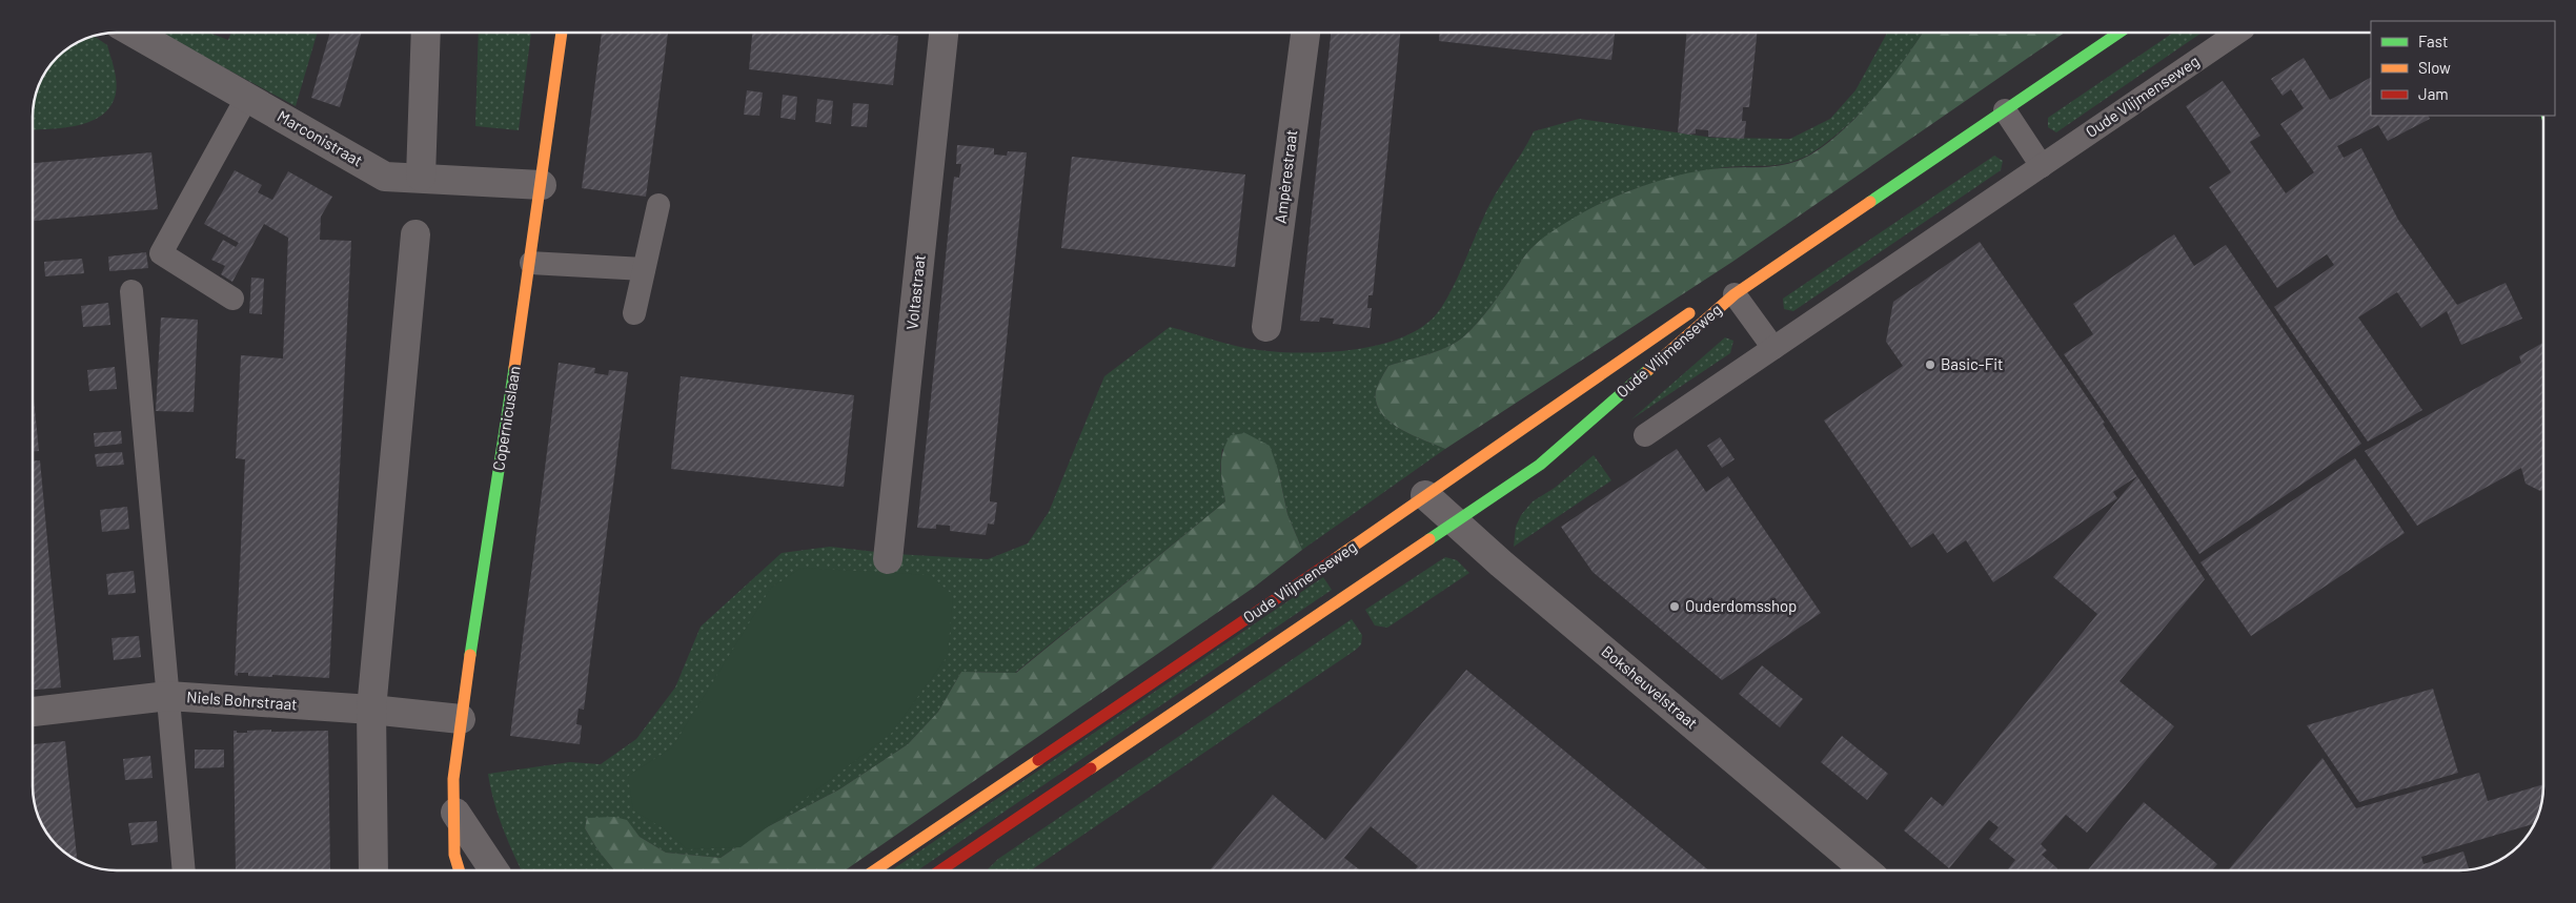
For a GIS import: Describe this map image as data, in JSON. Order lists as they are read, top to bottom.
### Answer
{
  "streets": {
    "street": [
      "Oude Vlijmenseweg",
      "Marconistraat",
      "Ampèrestraat",
      "Voltastraat",
      "Copernicuslaan",
      "Boksheuvelstraat",
      "Niels Bohrstraat"
    ]
  },
  "crossings": [
    ["Oude Vlijmenseweg", "Boksheuvelstraat"],
    ["Marconistraat", "Copernicuslaan"],
    ["Copernicuslaan", "Niels Bohrstraat"]
  ],
  "places": ["Basic-Fit", "Ouderdomsshop"],
  "legend": ["Fast", "Slow", "Jam"]
}
